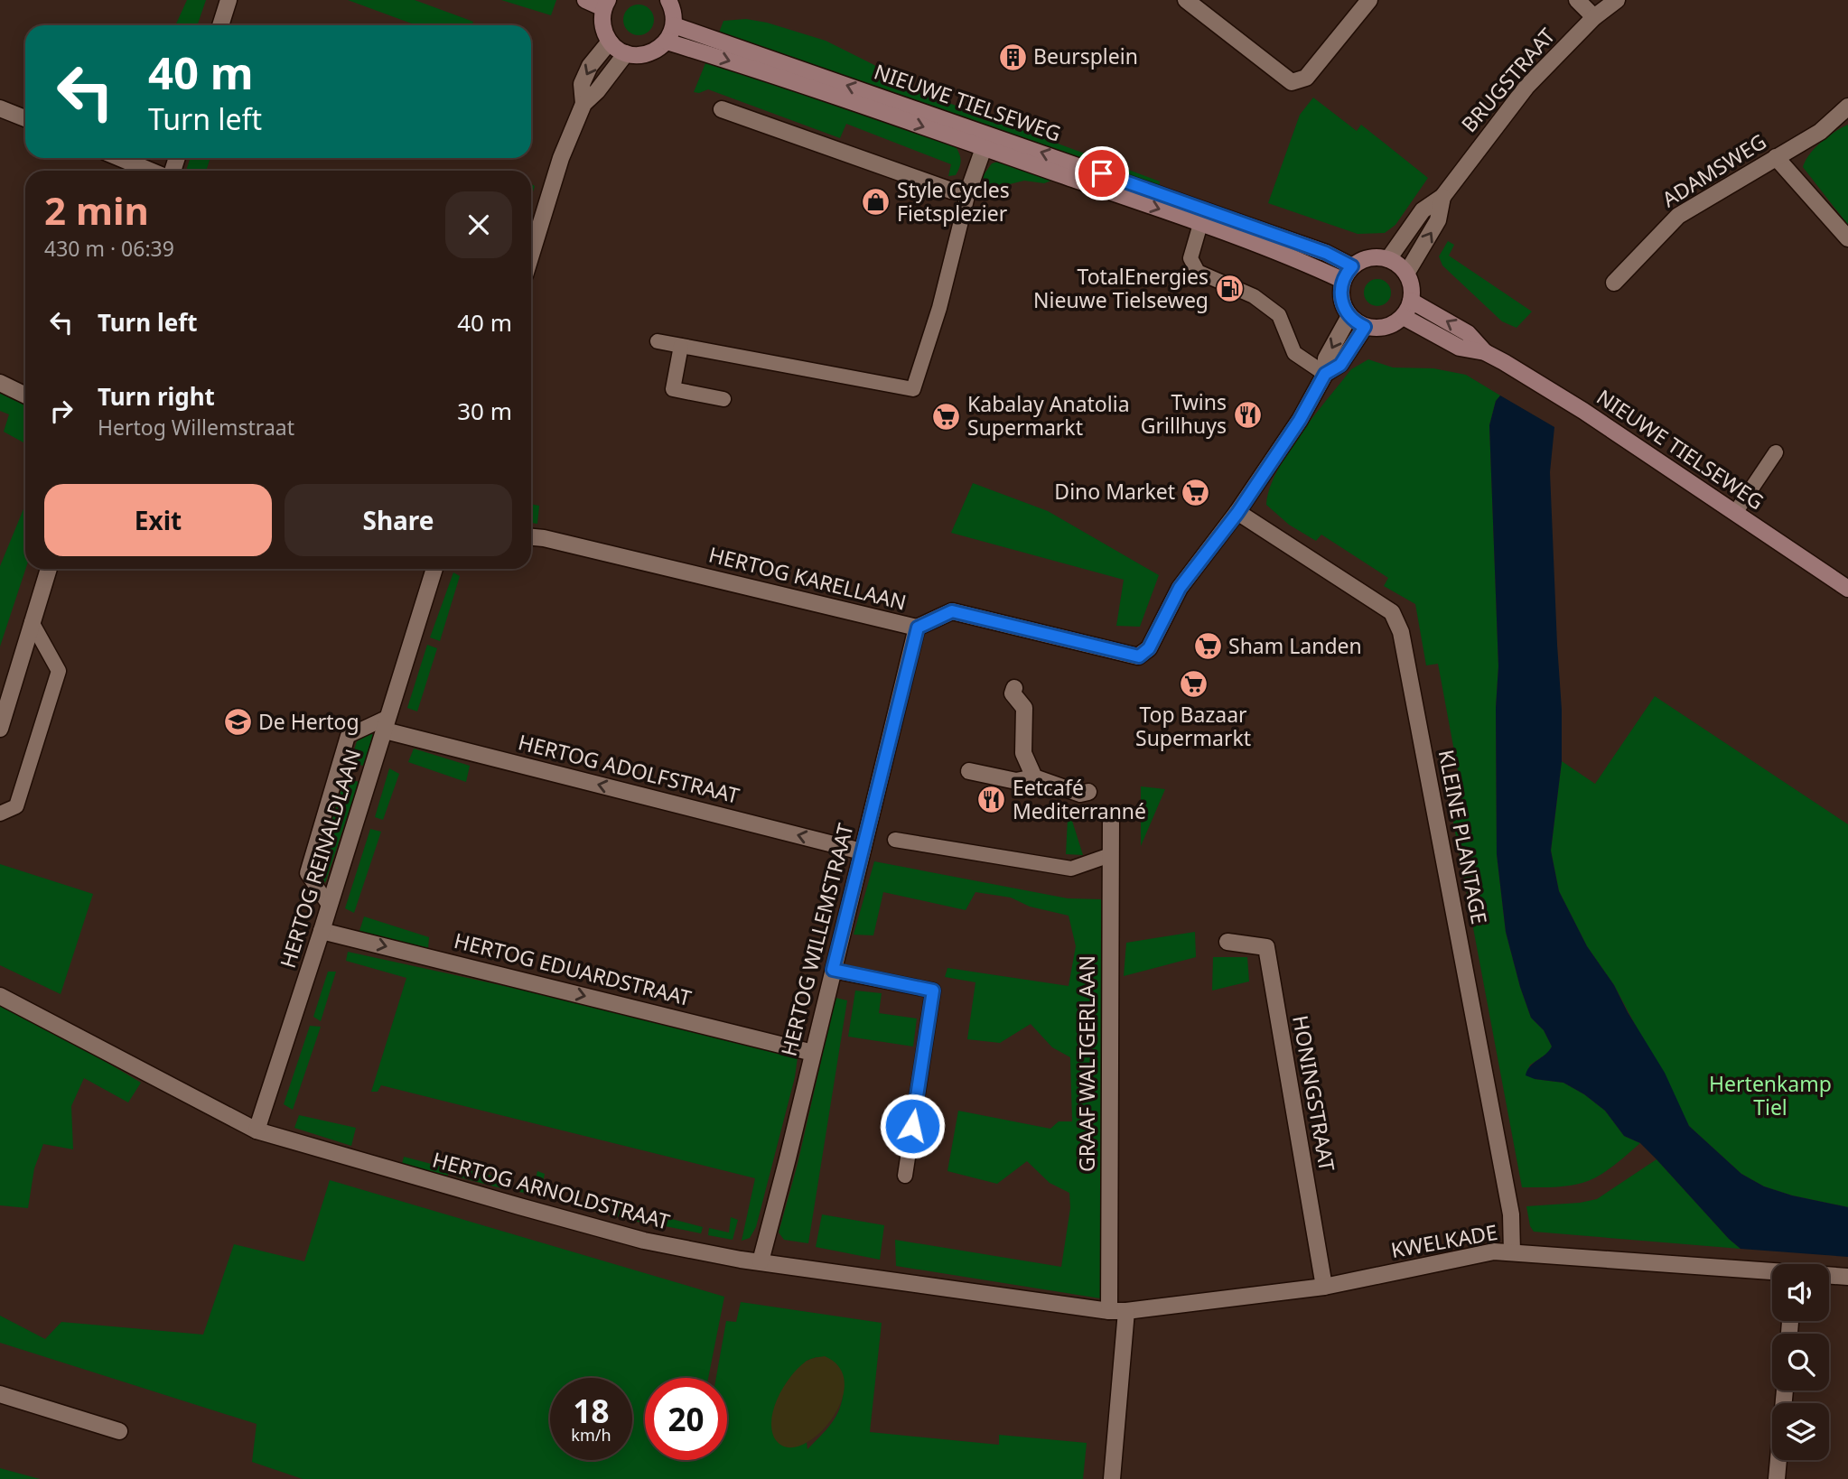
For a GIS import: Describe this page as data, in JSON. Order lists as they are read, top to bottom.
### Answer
{
  "streets": {
    "main road": ["NIEUWE TIELSEWEG"],
    "street": [
      "BRUGSTRAAT",
      "ADAMSWEG",
      "HERTOG KARELLAAN",
      "HERTOG ADOLFSTRAAT",
      "KLEINE PLANTAGE",
      "HERTOG REINALDLAAN",
      "HERTOG WILLEMSTRAAT",
      "HERTOG EDUARDSTRAAT",
      "GRAAF WALTGERLAAN",
      "HONINGSTRAAT",
      "HERTOG ARNOLDSTRAAT",
      "KWELKADE"
    ]
  },
  "crossings": [
    ["BRUGSTRAAT", "NIEUWE TIELSEWEG"],
    ["HERTOG KARELLAAN", "KLEINE PLANTAGE"],
    ["HERTOG KARELLAAN", "HERTOG WILLEMSTRAAT"],
    ["HERTOG ADOLFSTRAAT", "HERTOG REINALDLAAN"],
    ["HERTOG ADOLFSTRAAT", "HERTOG WILLEMSTRAAT"],
    ["KLEINE PLANTAGE", "KWELKADE"],
    ["HERTOG REINALDLAAN", "HERTOG EDUARDSTRAAT"],
    ["HERTOG REINALDLAAN", "HERTOG ARNOLDSTRAAT"],
    ["HERTOG WILLEMSTRAAT", "HERTOG EDUARDSTRAAT"],
    ["HERTOG WILLEMSTRAAT", "HERTOG ARNOLDSTRAAT"],
    ["GRAAF WALTGERLAAN", "HERTOG ARNOLDSTRAAT"],
    ["HONINGSTRAAT", "KWELKADE"],
    ["HERTOG ARNOLDSTRAAT", "KWELKADE"]
  ],
  "one_way": ["HERTOG ADOLFSTRAAT", "HERTOG EDUARDSTRAAT"],
  "parks": ["Hertenkamp Tiel"],
  "places": {
    "building": ["Beursplein"],
    "shop": ["Style Cycles Fietsplezier"],
    "fuel station": ["TotalEnergies Nieuwe Tielseweg"],
    "restaurant": ["Twins Grillhuys", "Eetcafé Mediterranné"],
    "supermarket": [
      "Kabalay Anatolia Supermarkt",
      "Dino Market",
      "Sham Landen",
      "Top Bazaar Supermarkt"
    ],
    "school or university": ["De Hertog"]
  },
  "page": {
    "turn": ["40 m", "Turn left"],
    "heading": ["2 min", "430 m · 06:39"],
    "list": [
      {
        "name": "Turn left",
        "value": "40 m"
      },
      {
        "name": "Turn right",
        "note": "Hertog Willemstraat",
        "value": "30 m"
      }
    ],
    "buttons": ["Exit", "Share"],
    "speed": "18 km/h",
    "limit": "20"
  }
}
